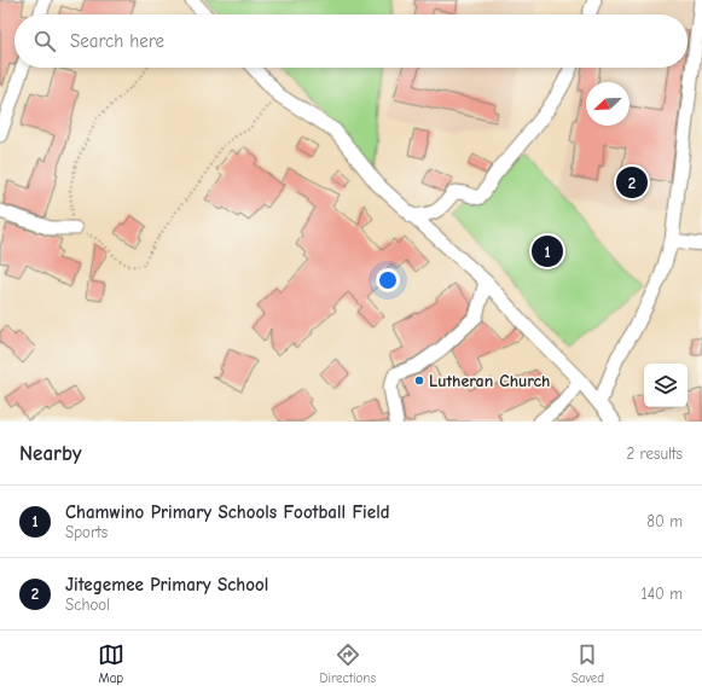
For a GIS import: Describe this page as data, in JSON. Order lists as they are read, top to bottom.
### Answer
{
  "places": ["Lutheran Church"],
  "north": "bottom left",
  "page": {
    "search": "Search here",
    "pins": ["2", "1"],
    "heading": ["Nearby", "2 results"],
    "list": [
      {
        "mark": "1",
        "name": "Chamwino Primary Schools Football Field",
        "note": "Sports",
        "value": "80 m"
      },
      {
        "mark": "2",
        "name": "Jitegemee Primary School",
        "note": "School",
        "value": "140 m"
      }
    ],
    "nav": ["Map", "Directions", "Saved"]
  }
}
